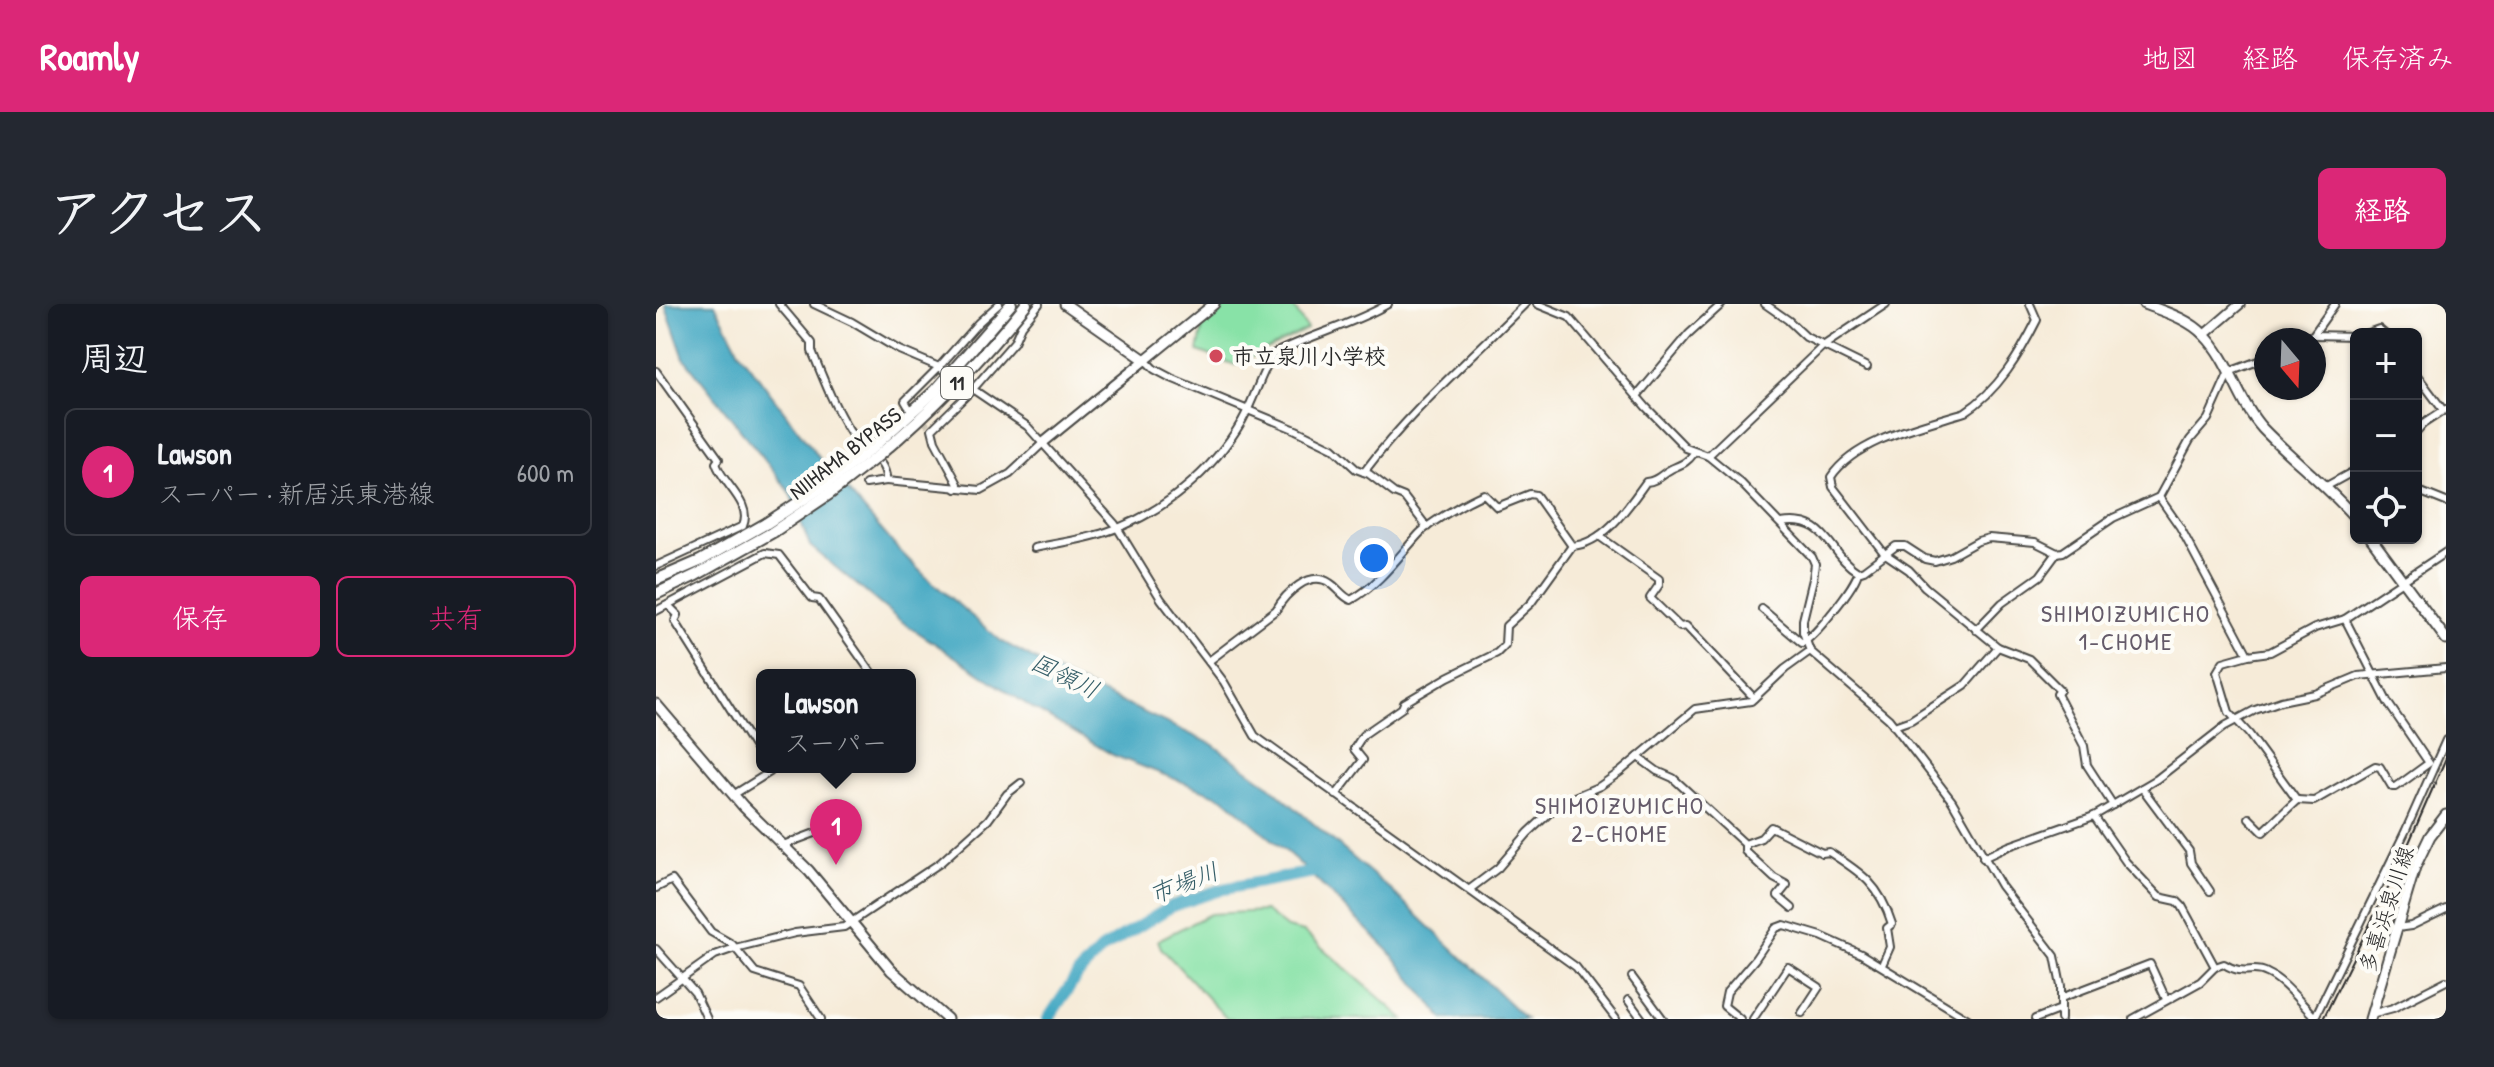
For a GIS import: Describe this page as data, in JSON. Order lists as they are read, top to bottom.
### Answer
{
  "streets": {
    "highway": ["11", "NIIHAMA BYPASS"],
    "main road": ["多喜浜泉川線"]
  },
  "districts": ["SHIMOIZUMICHO 1-CHOME", "SHIMOIZUMICHO 2-CHOME"],
  "water": ["国領川", "市場川"],
  "places": ["市立泉川小学校"],
  "north": "bottom",
  "page": {
    "header": "Roamly",
    "nav": ["地図", "経路", "保存済み"],
    "title": "アクセス",
    "buttons": [
      "経路",
      ["保存", "共有"]
    ],
    "heading": "周辺",
    "map_buttons": ["+", "−"],
    "list": [
      {
        "mark": "1",
        "name": "Lawson",
        "note": "スーパー · 新居浜東港線",
        "value": "600 m"
      }
    ],
    "popup": ["Lawson", "スーパー"],
    "pins": "1"
  }
}
